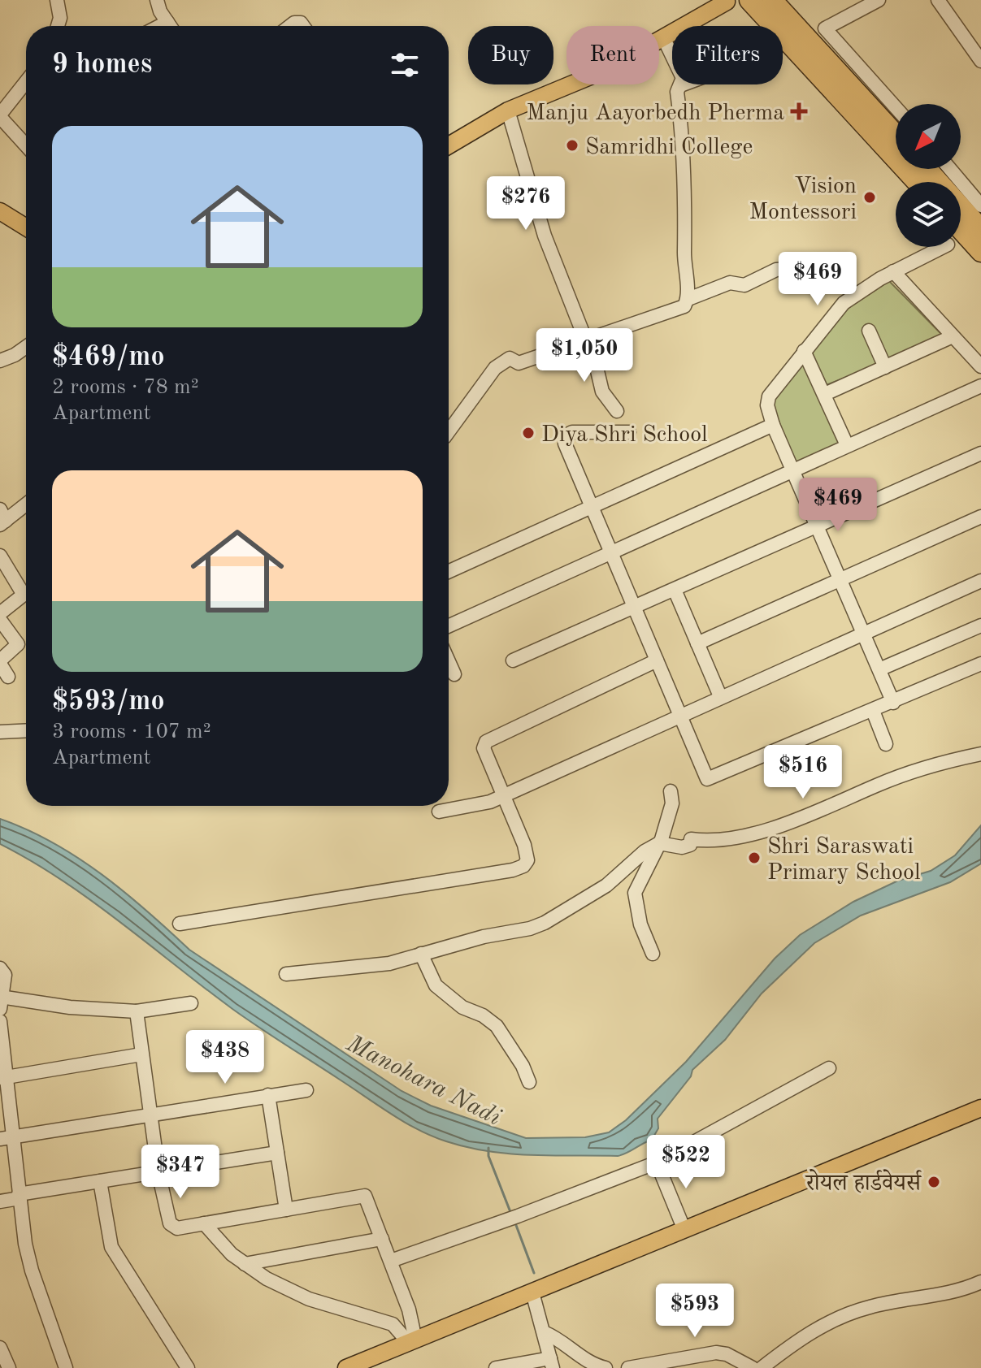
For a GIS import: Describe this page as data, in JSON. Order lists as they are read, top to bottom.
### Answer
{
  "water": ["Manohara Nadi"],
  "places": {
    "health": ["Manju Aayorbedh Pherma"],
    "other": [
      "Samridhi College",
      "Vision Montessori",
      "Diya Shri School",
      "Shri Saraswati Primary School",
      "रोयल हार्डवेयर्स"
    ]
  },
  "north": "bottom left",
  "page": {
    "chip": ["Buy", "Rent", "Filters"],
    "heading": "9 homes",
    "list": [
      {
        "name": "$469/mo",
        "note": "2 rooms · 78 m² · Apartment"
      },
      {
        "name": "$593/mo",
        "note": "3 rooms · 107 m² · Apartment"
      }
    ],
    "price": [
      "$276",
      "$469",
      "$1,050",
      "$469",
      "$516",
      "$438",
      "$522",
      "$347",
      "$593"
    ]
  }
}
